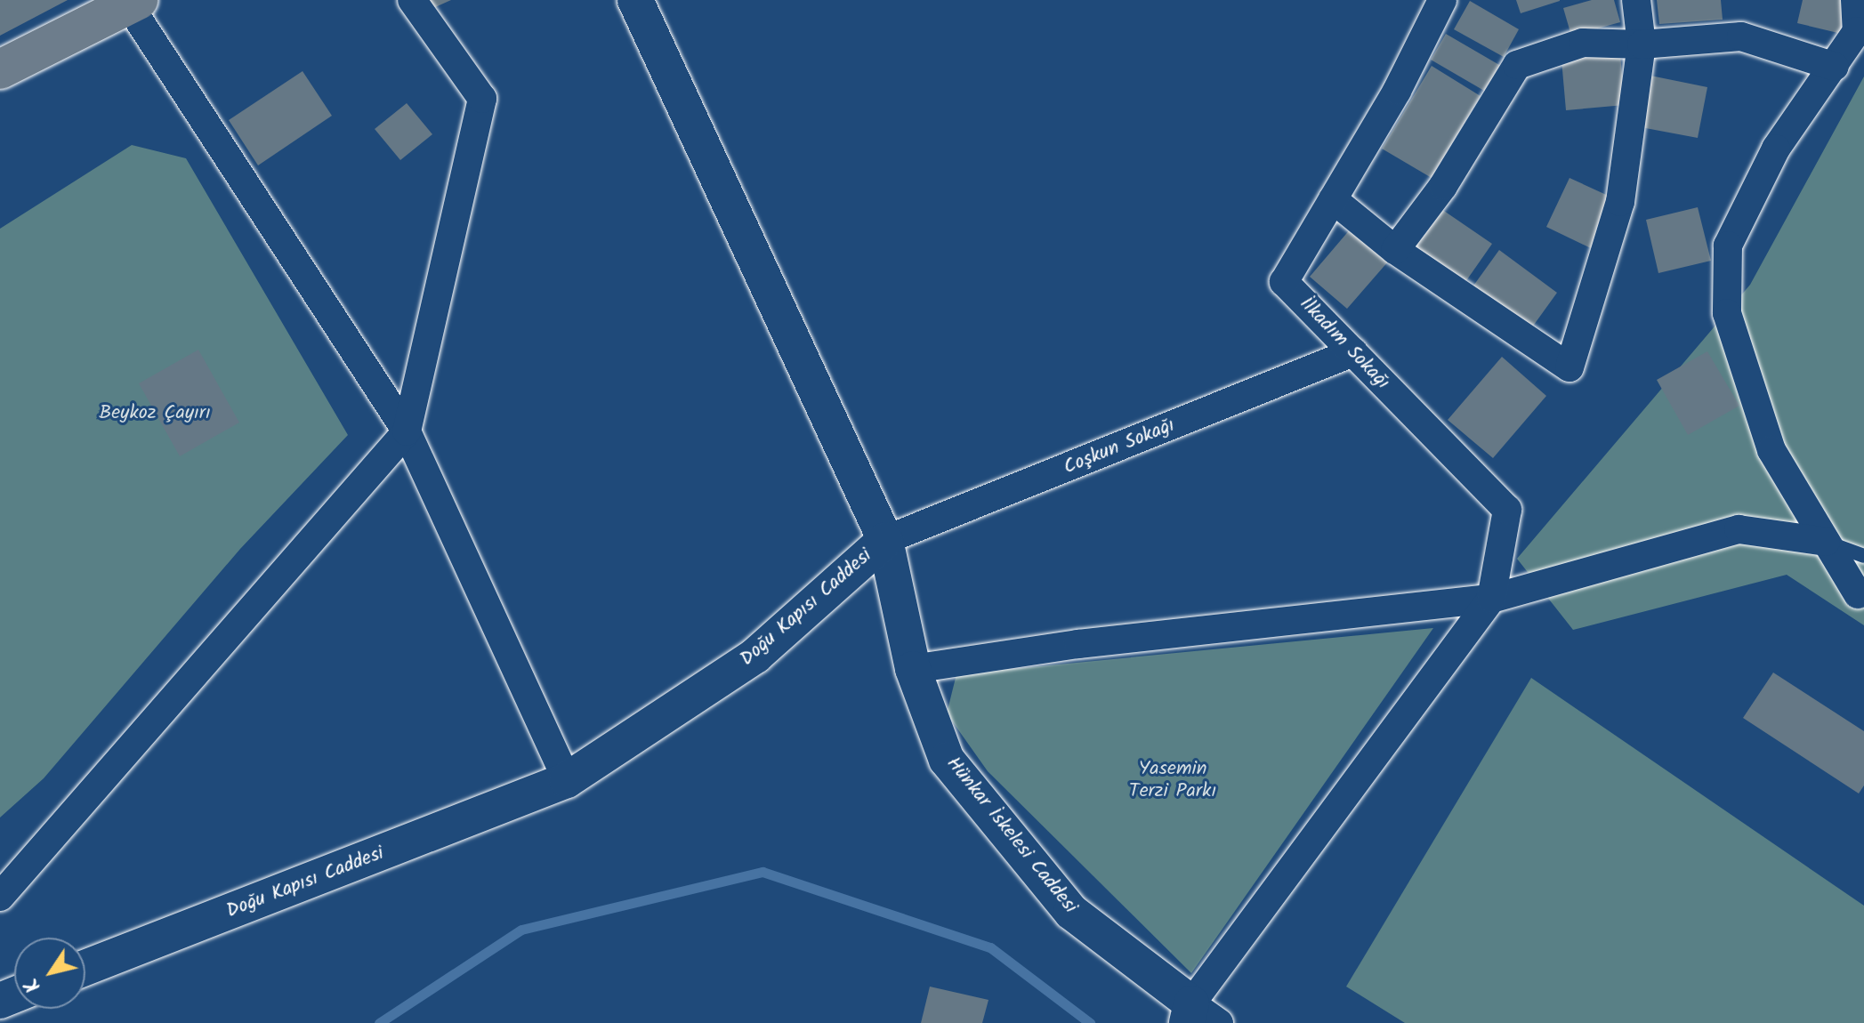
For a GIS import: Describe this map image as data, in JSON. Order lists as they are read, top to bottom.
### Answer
{
  "streets": {
    "street": [
      "İlkadım Sokağı",
      "Coşkun Sokağı",
      "Doğu Kapısı Caddesi",
      "Hünkar İskelesi Caddesi"
    ]
  },
  "crossings": [
    ["İlkadım Sokağı", "Coşkun Sokağı"],
    ["Coşkun Sokağı", "Doğu Kapısı Caddesi"],
    ["Coşkun Sokağı", "Hünkar İskelesi Caddesi"],
    ["Doğu Kapısı Caddesi", "Hünkar İskelesi Caddesi"]
  ],
  "parks": ["Beykoz Çayırı", "Yasemin Terzi Parkı"],
  "north": "bottom left"
}
